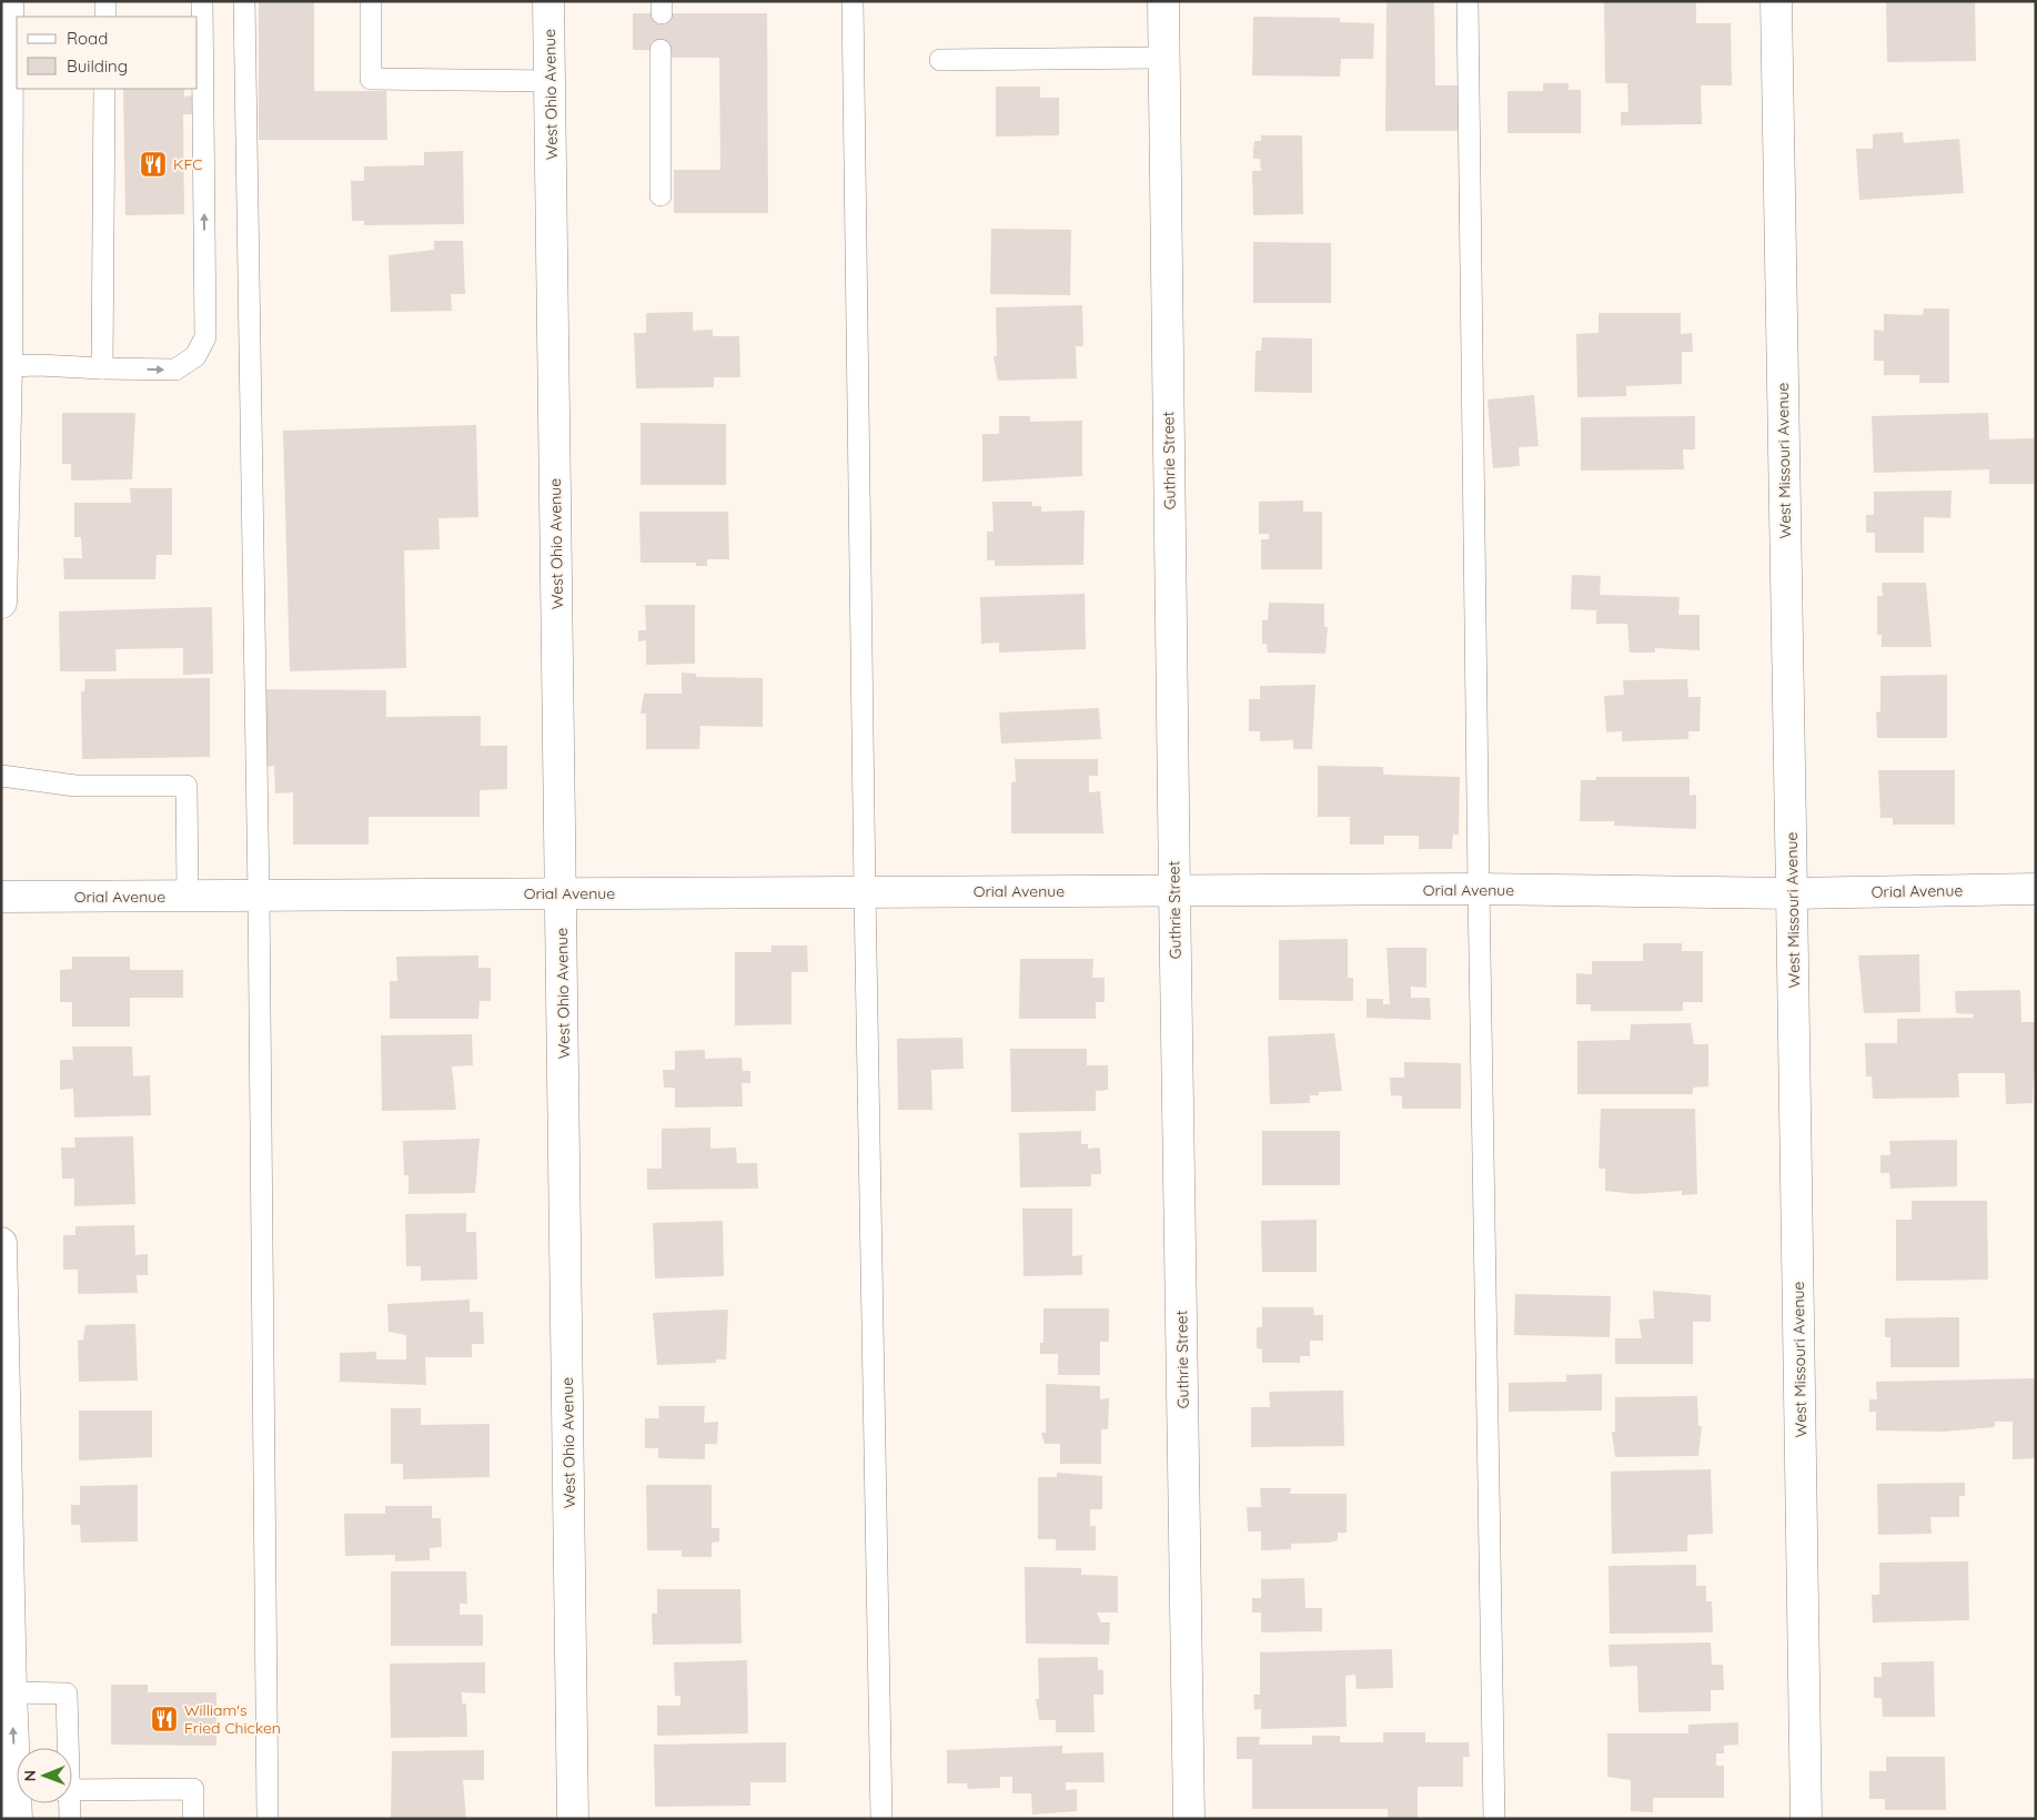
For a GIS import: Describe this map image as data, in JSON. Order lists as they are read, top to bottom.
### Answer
{
  "streets": {
    "street": [
      "West Ohio Avenue",
      "Guthrie Street",
      "West Missouri Avenue",
      "Orial Avenue"
    ]
  },
  "crossings": [
    ["West Ohio Avenue", "Orial Avenue"],
    ["Guthrie Street", "Orial Avenue"],
    ["West Missouri Avenue", "Orial Avenue"]
  ],
  "places": {
    "restaurant": ["KFC", "William's Fried Chicken"]
  },
  "legend": ["Road", "Building"],
  "north": "left"
}
